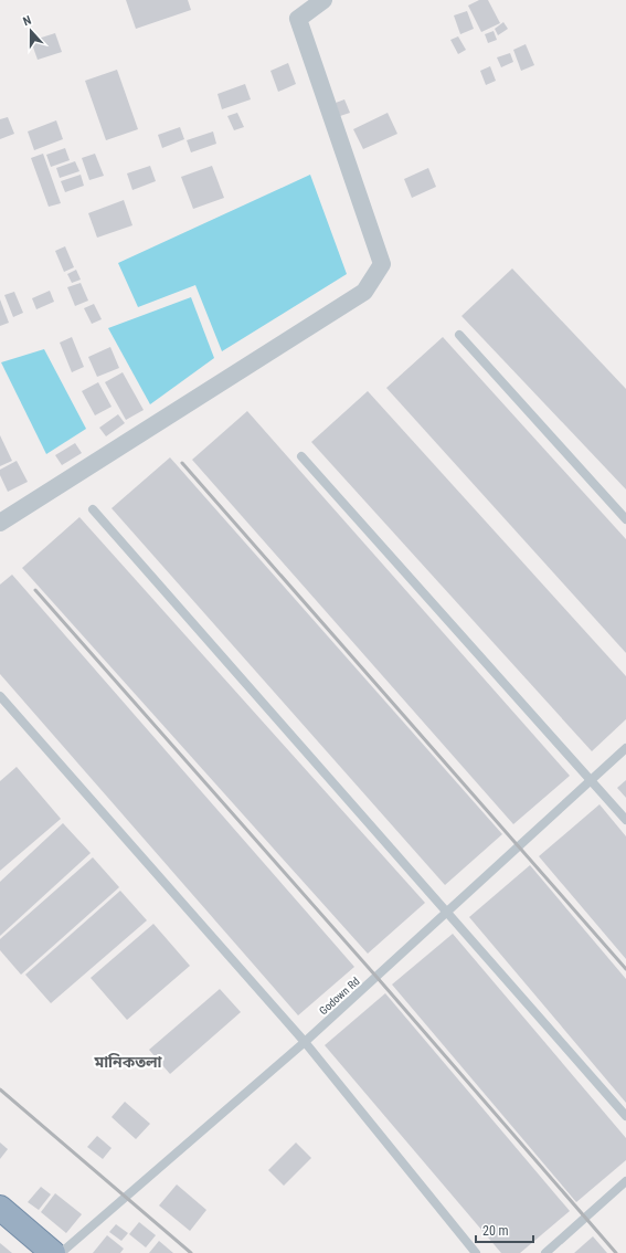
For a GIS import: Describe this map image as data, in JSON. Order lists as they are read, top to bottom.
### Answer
{
  "streets": {
    "lane": ["Godown Rd"]
  },
  "districts": ["মানিকতলা"],
  "scale_bar": "20 m",
  "north": "top"
}
